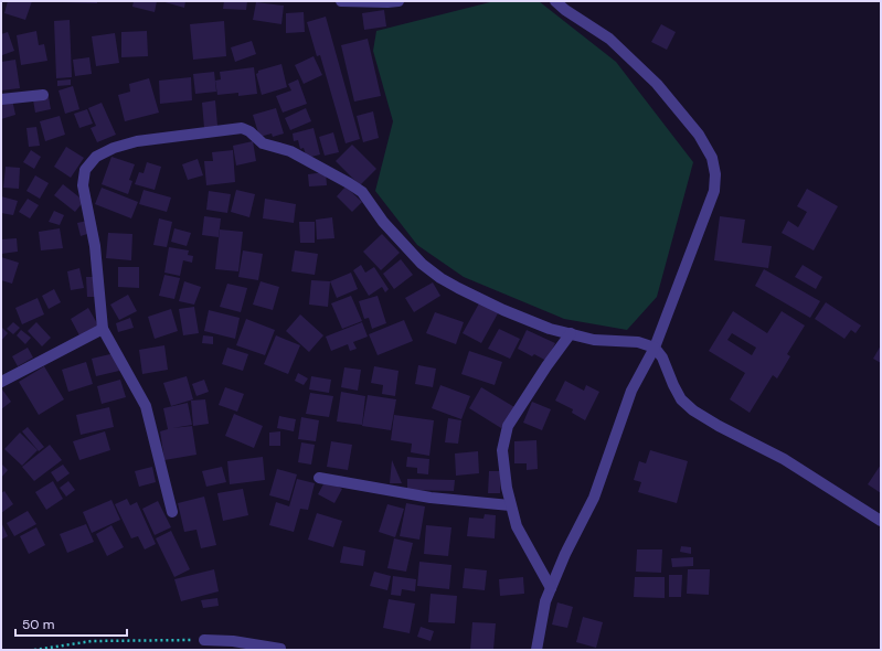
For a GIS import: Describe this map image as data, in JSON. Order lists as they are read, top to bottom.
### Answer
{
  "scale_bar": "50 m"
}
